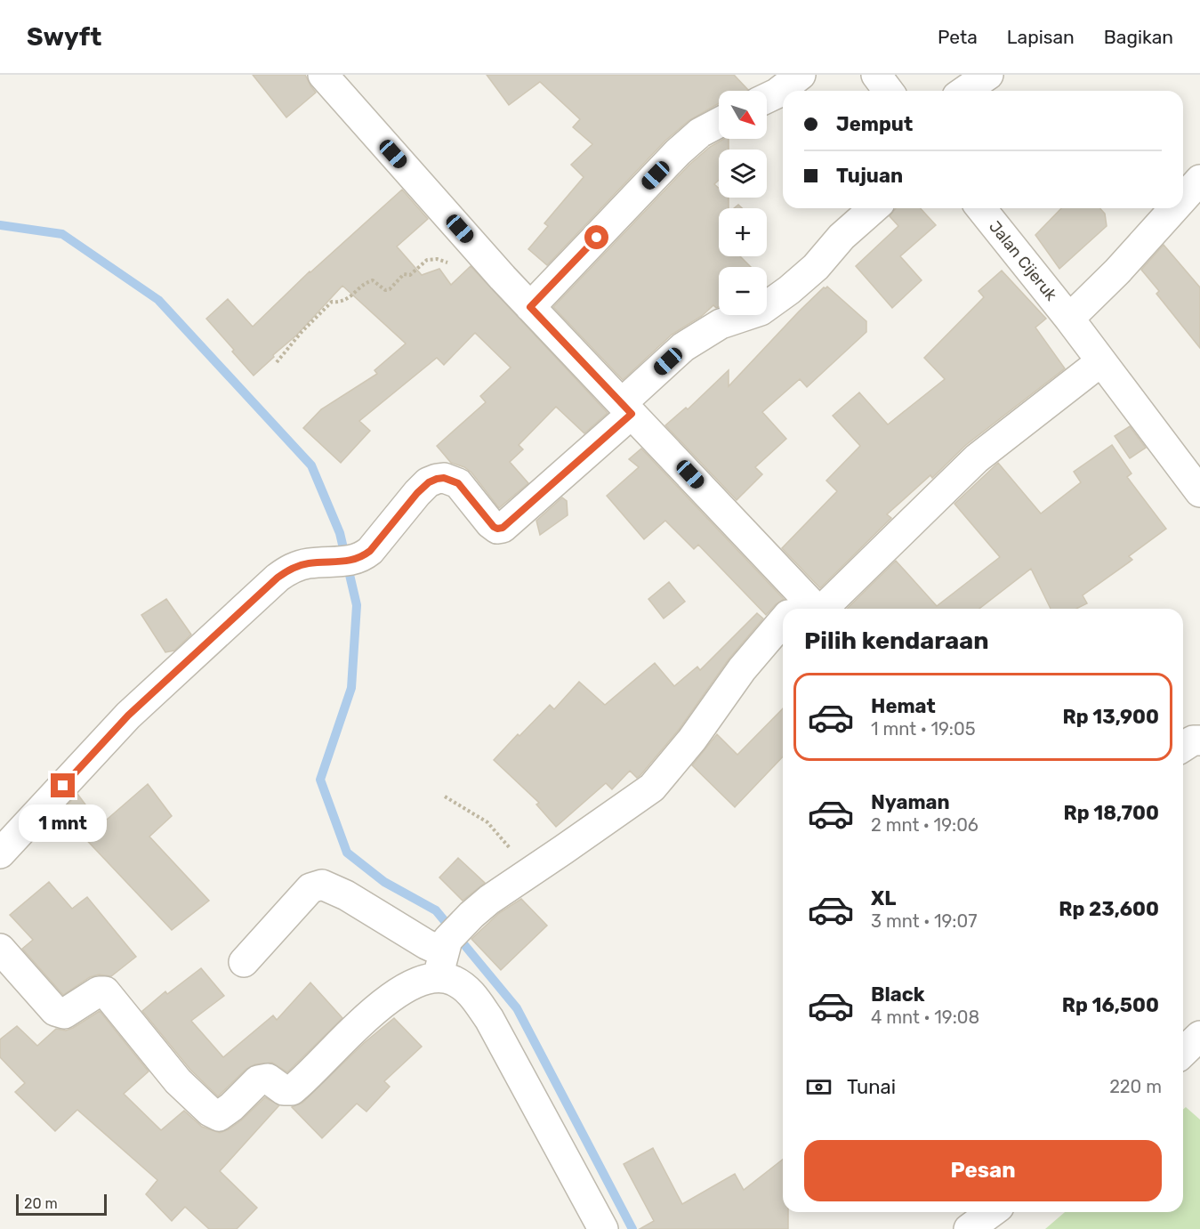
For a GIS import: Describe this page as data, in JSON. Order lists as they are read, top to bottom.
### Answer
{
  "streets": {
    "street": ["Jalan Cijeruk"]
  },
  "scale_bar": "20 m",
  "north": "bottom right",
  "page": {
    "header": "Swyft",
    "nav": ["Peta", "Lapisan", "Bagikan"],
    "map_buttons": ["+", "−"],
    "banner": ["Jemput", "Tujuan"],
    "heading": "Pilih kendaraan",
    "list": [
      {
        "name": "Hemat",
        "note": "1 mnt · 19:05",
        "value": "Rp 13,900"
      },
      {
        "name": "Nyaman",
        "note": "2 mnt · 19:06",
        "value": "Rp 18,700"
      },
      {
        "name": "XL",
        "note": "3 mnt · 19:07",
        "value": "Rp 23,600"
      },
      {
        "name": "Black",
        "note": "4 mnt · 19:08",
        "value": "Rp 16,500"
      }
    ],
    "bubble": "1 mnt",
    "pay": ["Tunai", "220 m"],
    "buttons": "Pesan",
    "scale": "20 m"
  }
}
